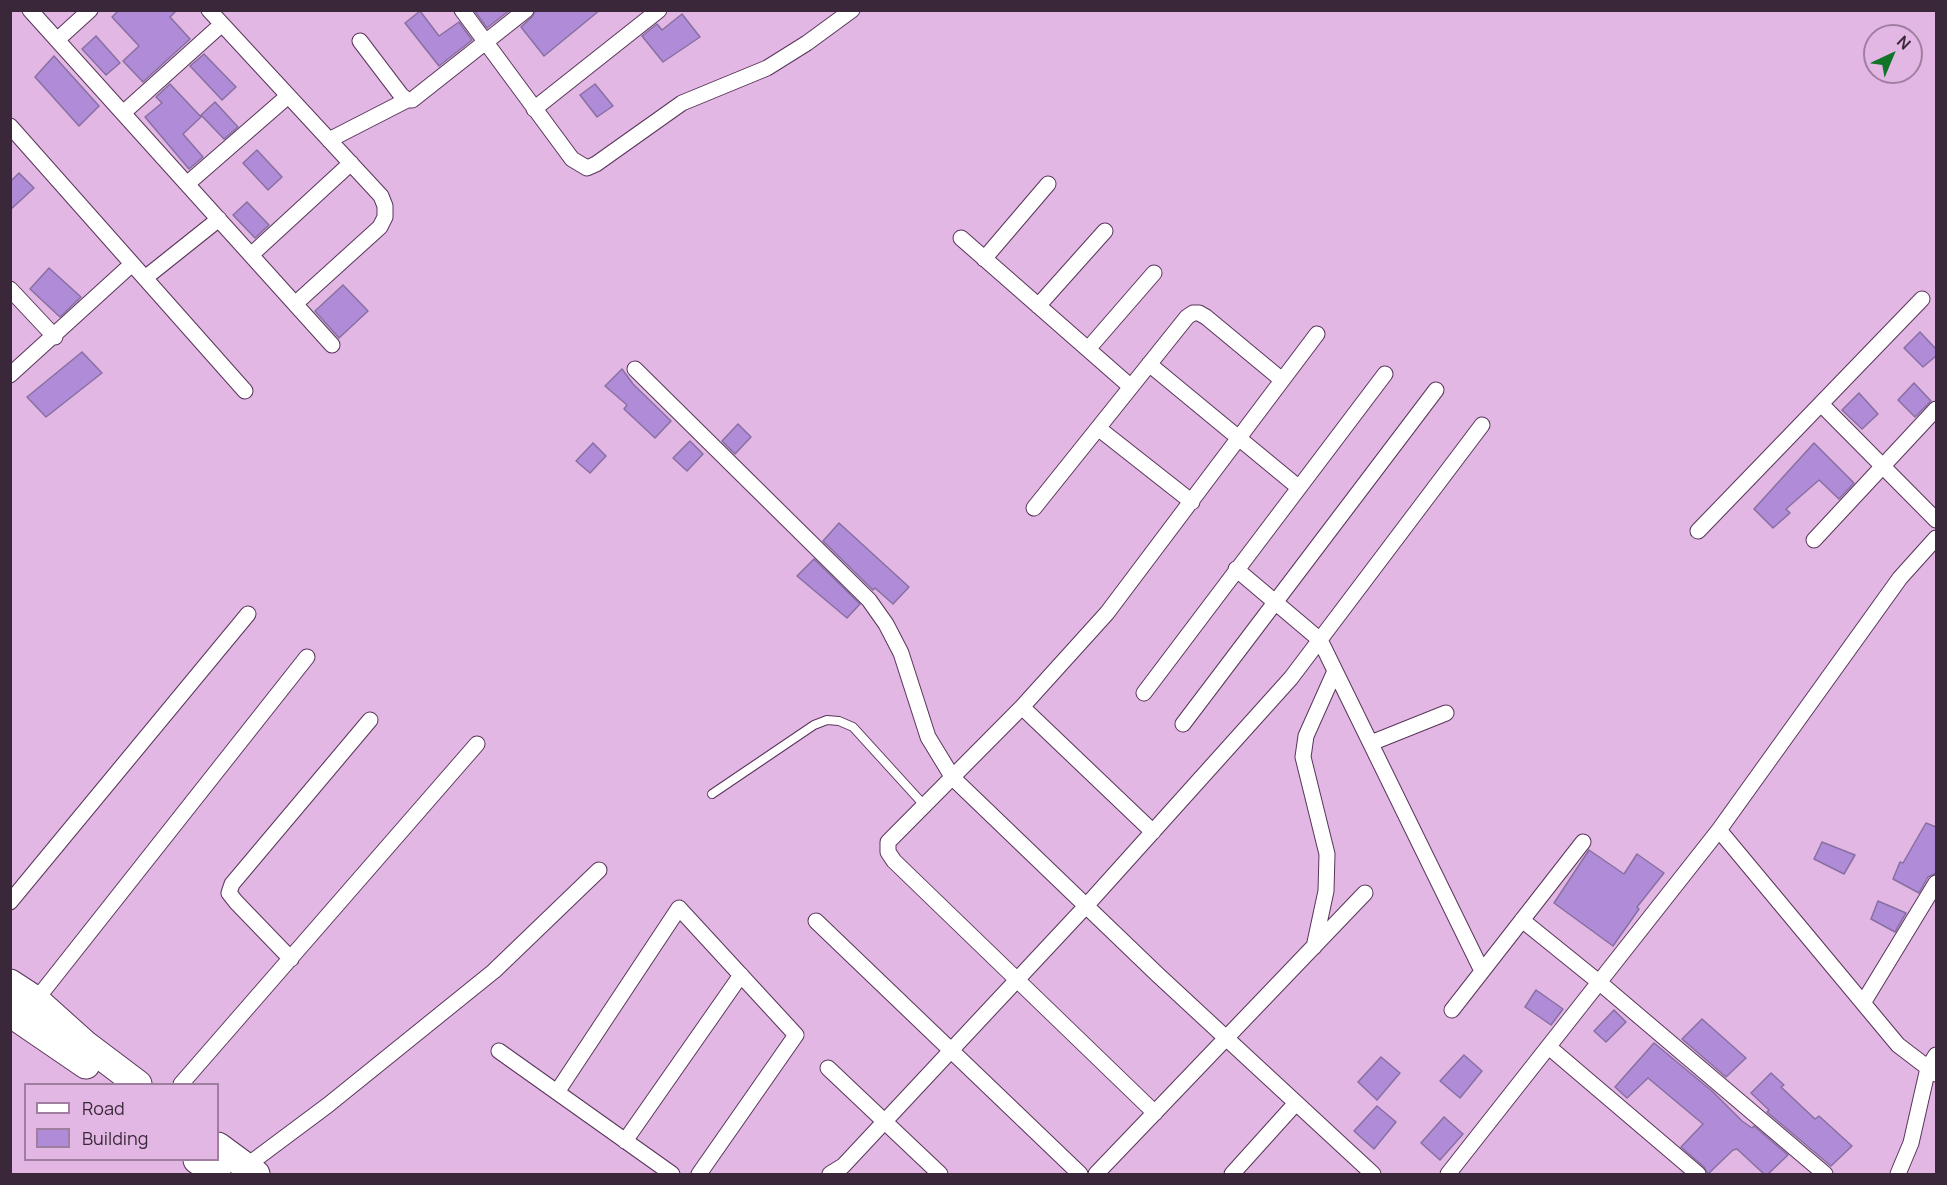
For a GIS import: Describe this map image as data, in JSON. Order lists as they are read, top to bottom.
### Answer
{
  "legend": ["Road", "Building"],
  "north": "top right"
}
